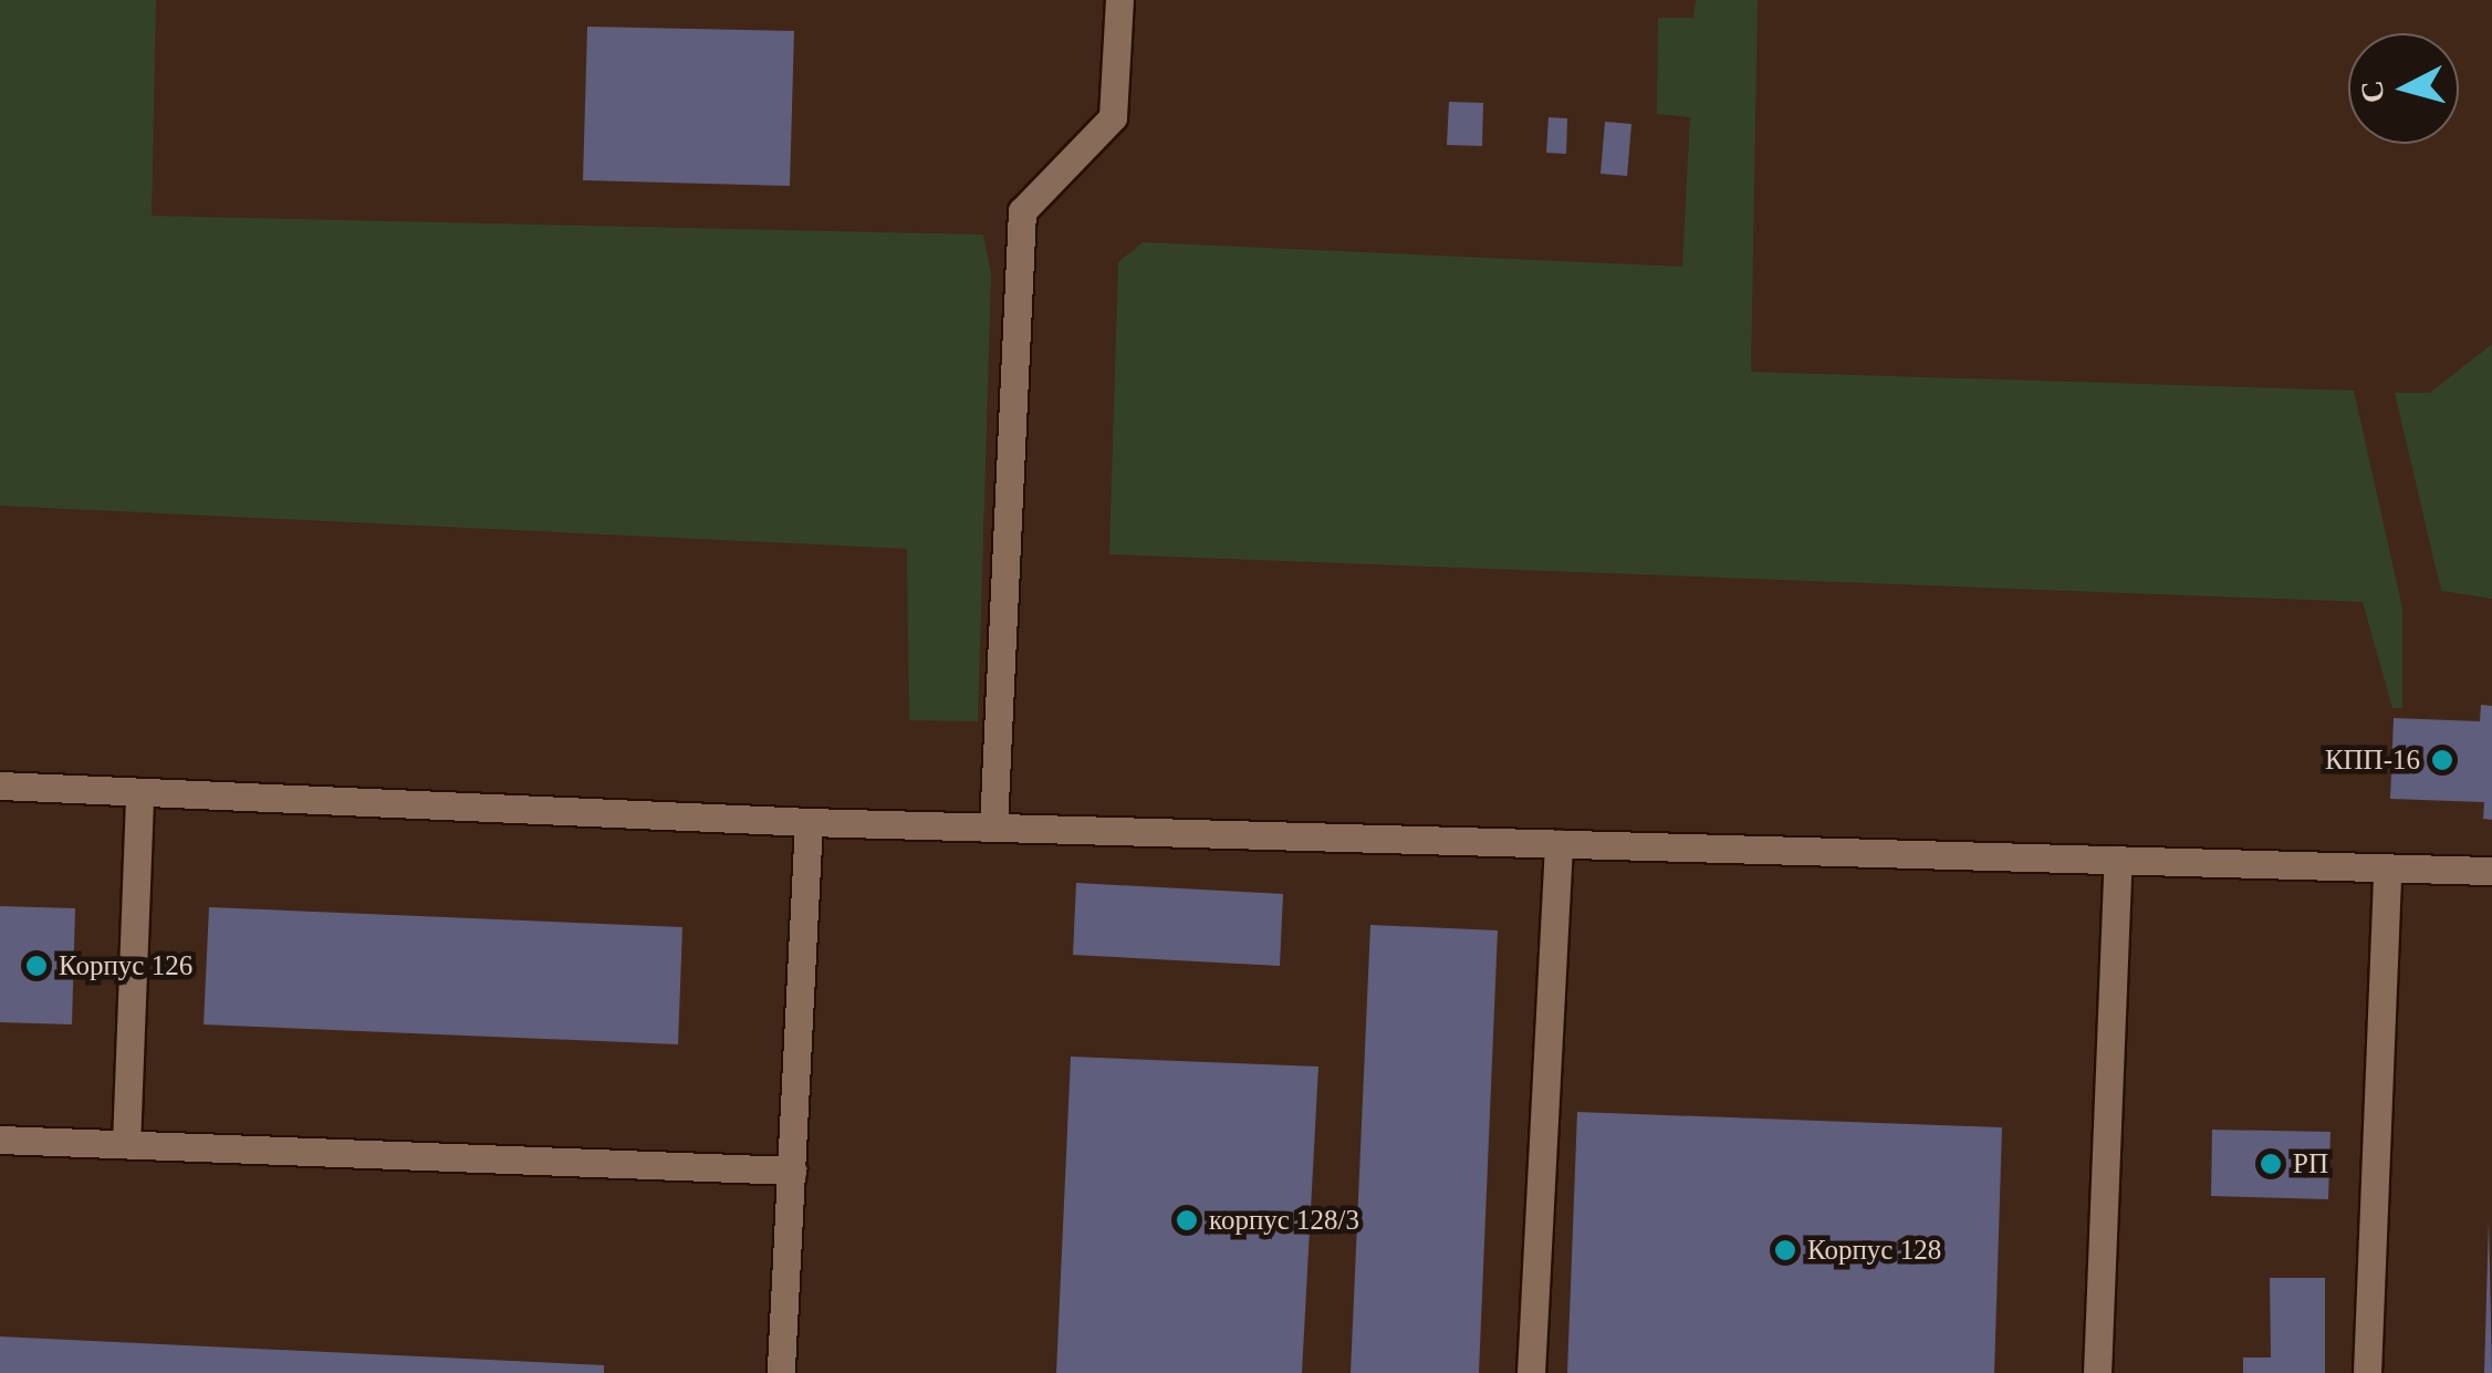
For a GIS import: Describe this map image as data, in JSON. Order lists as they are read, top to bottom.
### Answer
{
  "places": [
    "КПП-16",
    "Корпус 126",
    "РП",
    "корпус 128/3",
    "Корпус 128"
  ],
  "north": "left"
}
